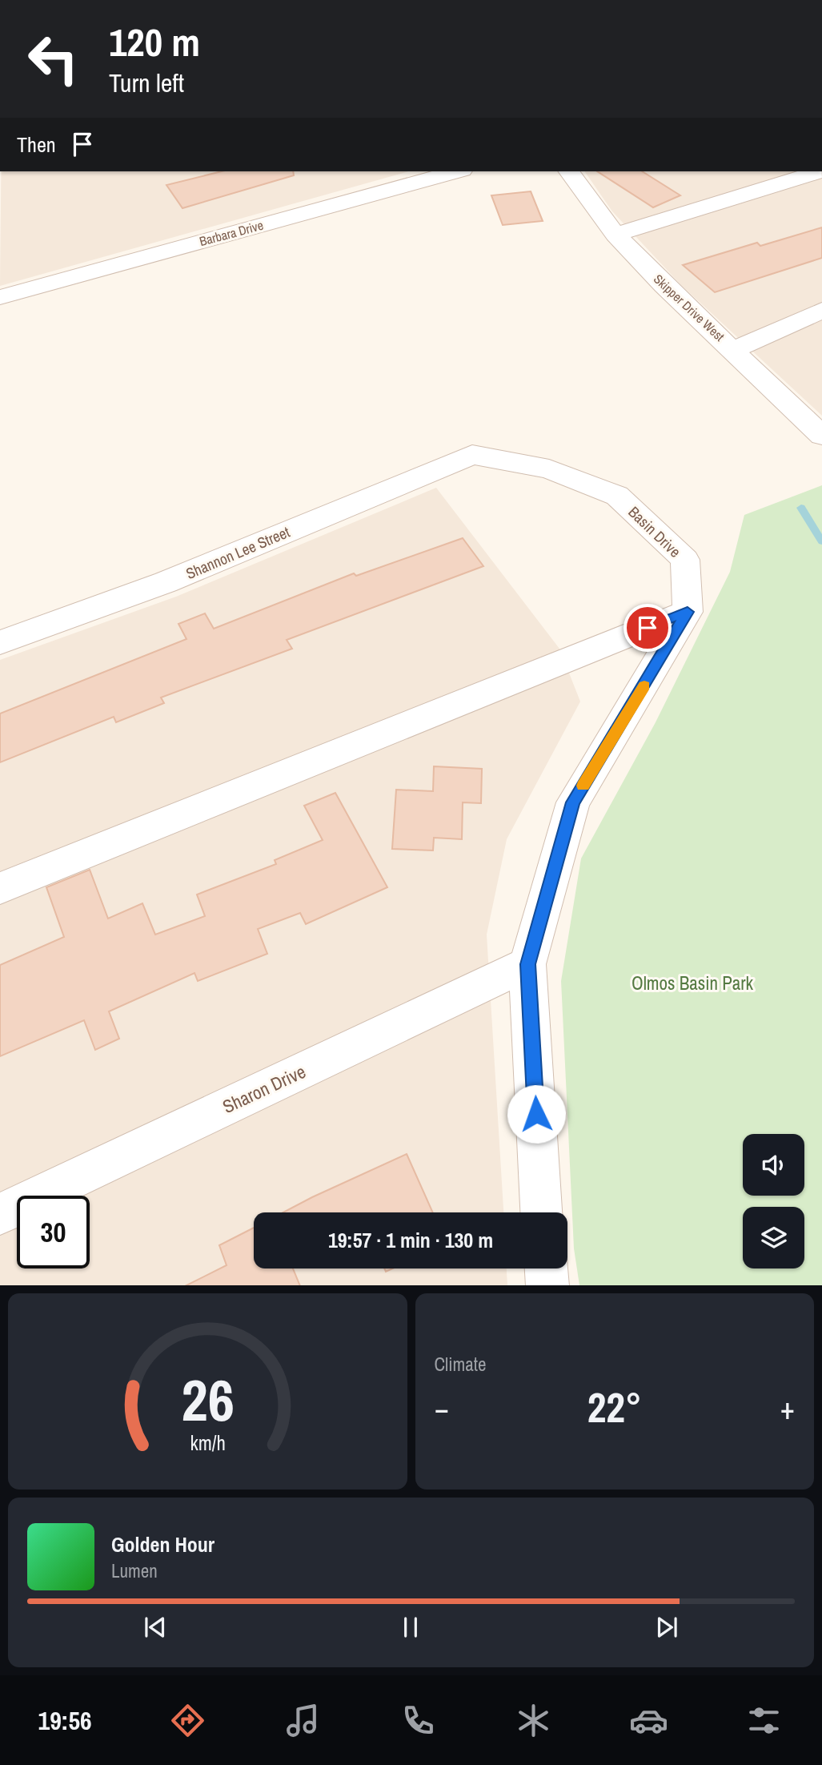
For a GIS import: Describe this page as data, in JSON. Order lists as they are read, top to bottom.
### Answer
{
  "streets": {
    "street": [
      "Barbara Drive",
      "Skipper Drive West",
      "Basin Drive",
      "Shannon Lee Street",
      "Sharon Drive"
    ]
  },
  "crossings": [
    ["Basin Drive", "Shannon Lee Street"]
  ],
  "parks": ["Olmos Basin Park"],
  "page": {
    "turn": ["120 m", "Turn left"],
    "then": "Then",
    "limit": "30",
    "trip": "19:57 · 1 min · 130 m",
    "tile": "Climate",
    "heat": ["−", "22°", "+"],
    "song": ["Golden Hour", "Lumen"],
    "tabs": "19:56",
    "gauge": ["26", "km/h"]
  }
}
